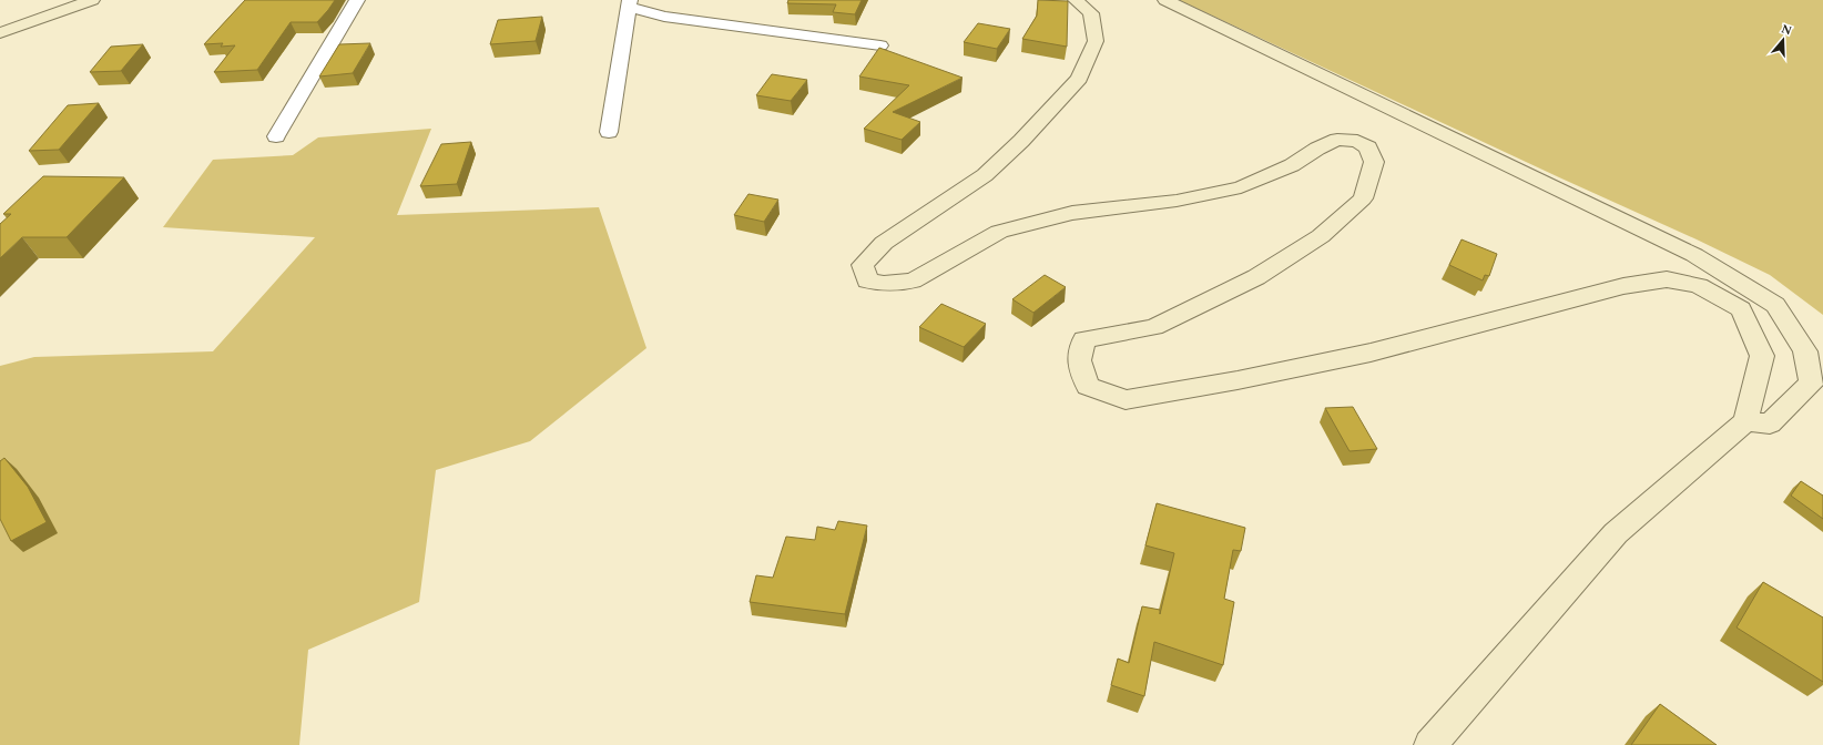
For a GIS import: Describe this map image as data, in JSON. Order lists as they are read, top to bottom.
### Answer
{
  "north": "top"
}
